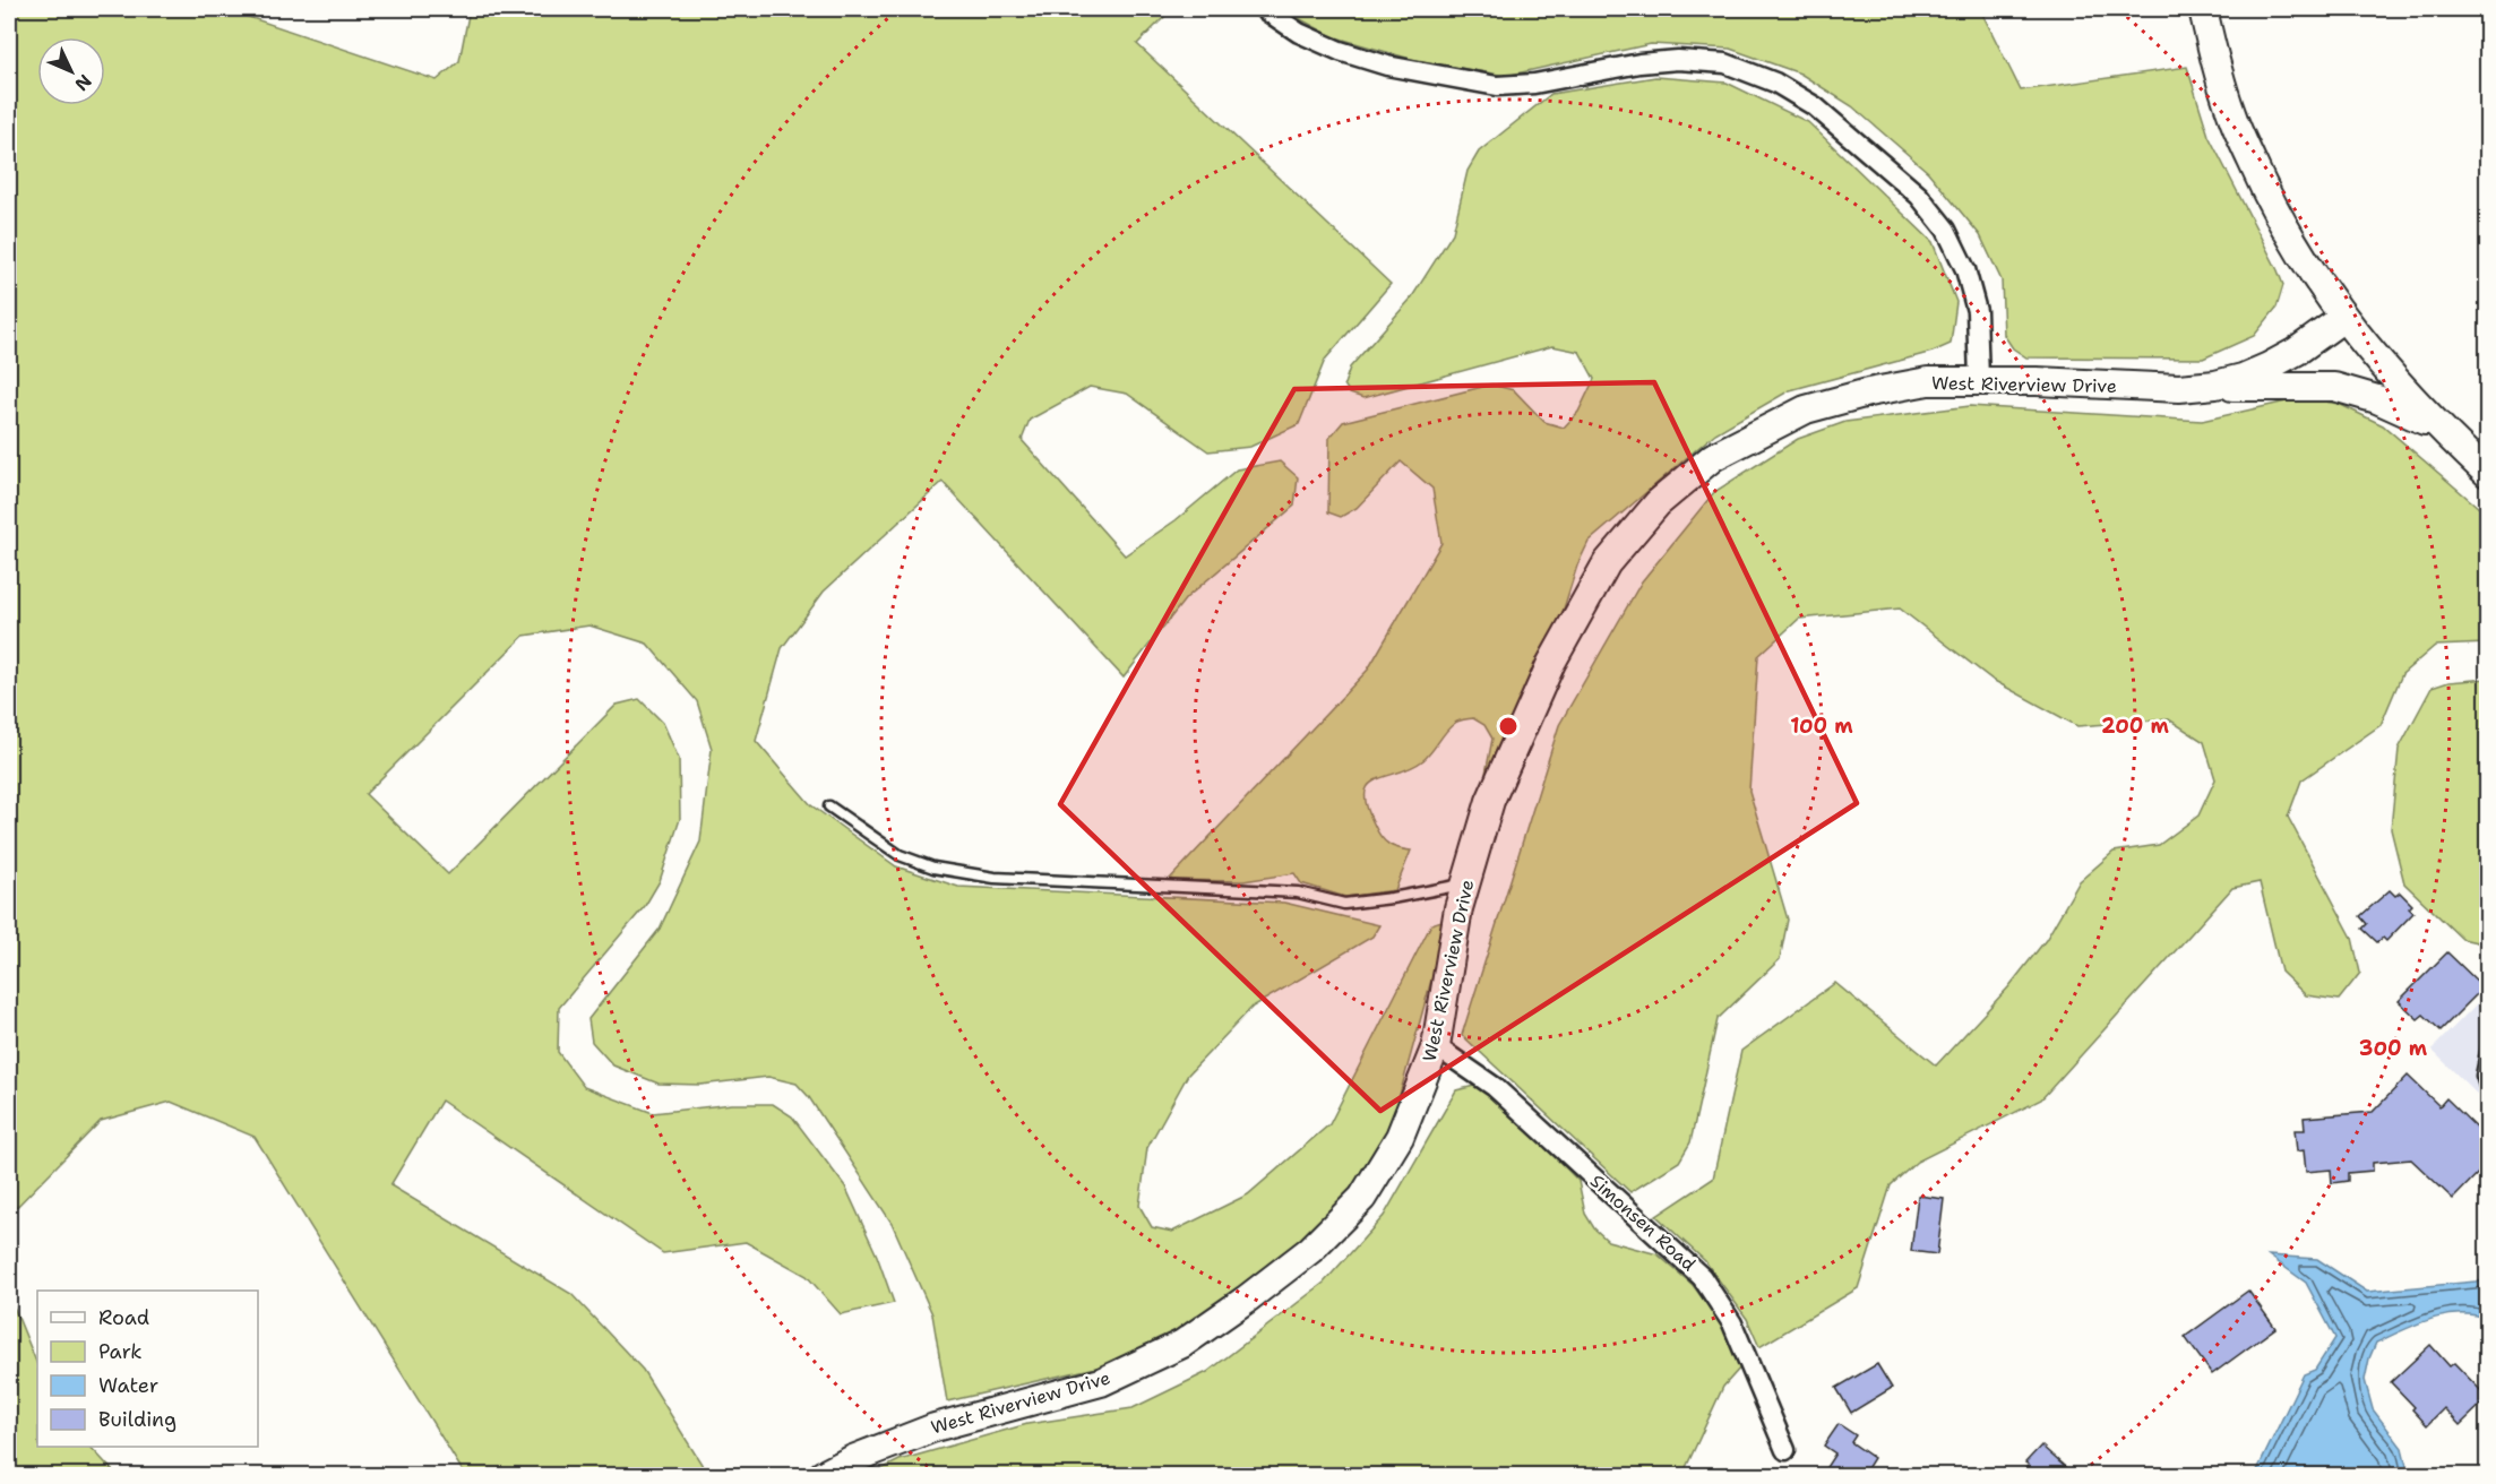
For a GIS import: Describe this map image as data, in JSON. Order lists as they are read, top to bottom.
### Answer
{
  "streets": {
    "street": ["West Riverview Drive", "Simonsen Road"]
  },
  "crossings": [
    ["West Riverview Drive", "Simonsen Road"]
  ],
  "legend": [
    "Road",
    "Park",
    "Water",
    "Building"
  ],
  "north": "bottom right",
  "rings": ["100 m", "200 m", "300 m"]
}
